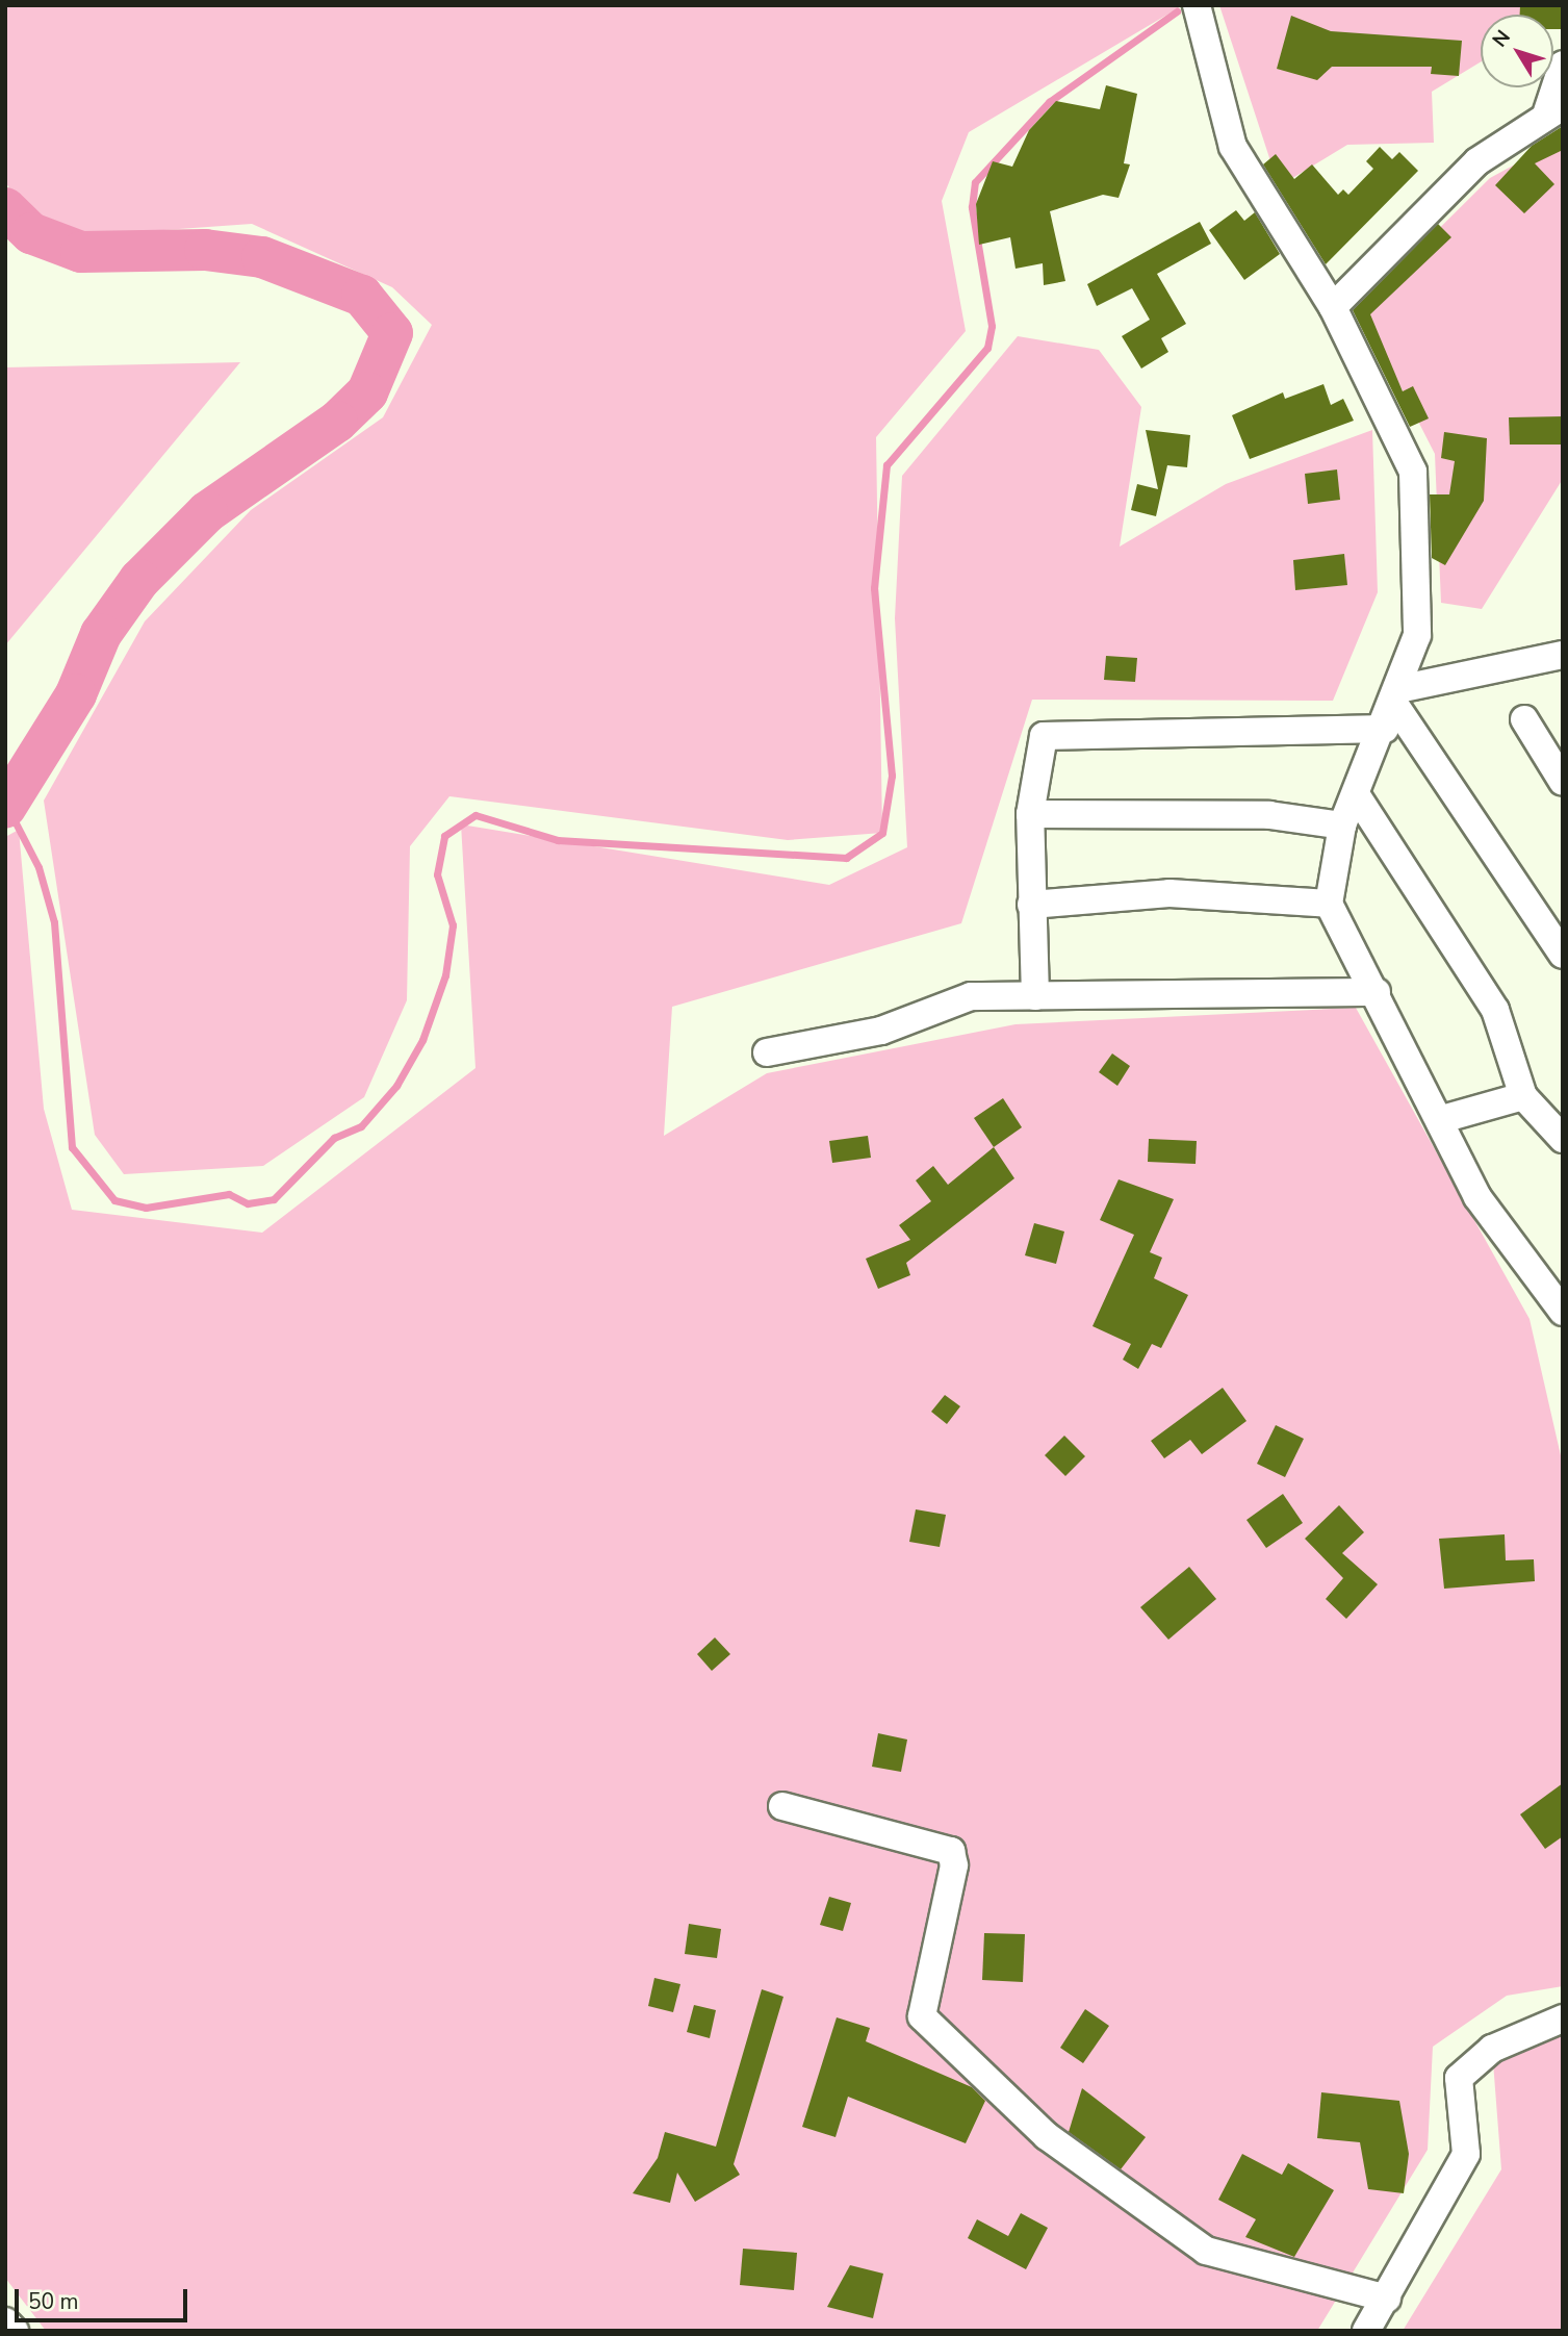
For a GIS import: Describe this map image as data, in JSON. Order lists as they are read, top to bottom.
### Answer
{
  "scale_bar": "50 m",
  "north": "top left"
}
